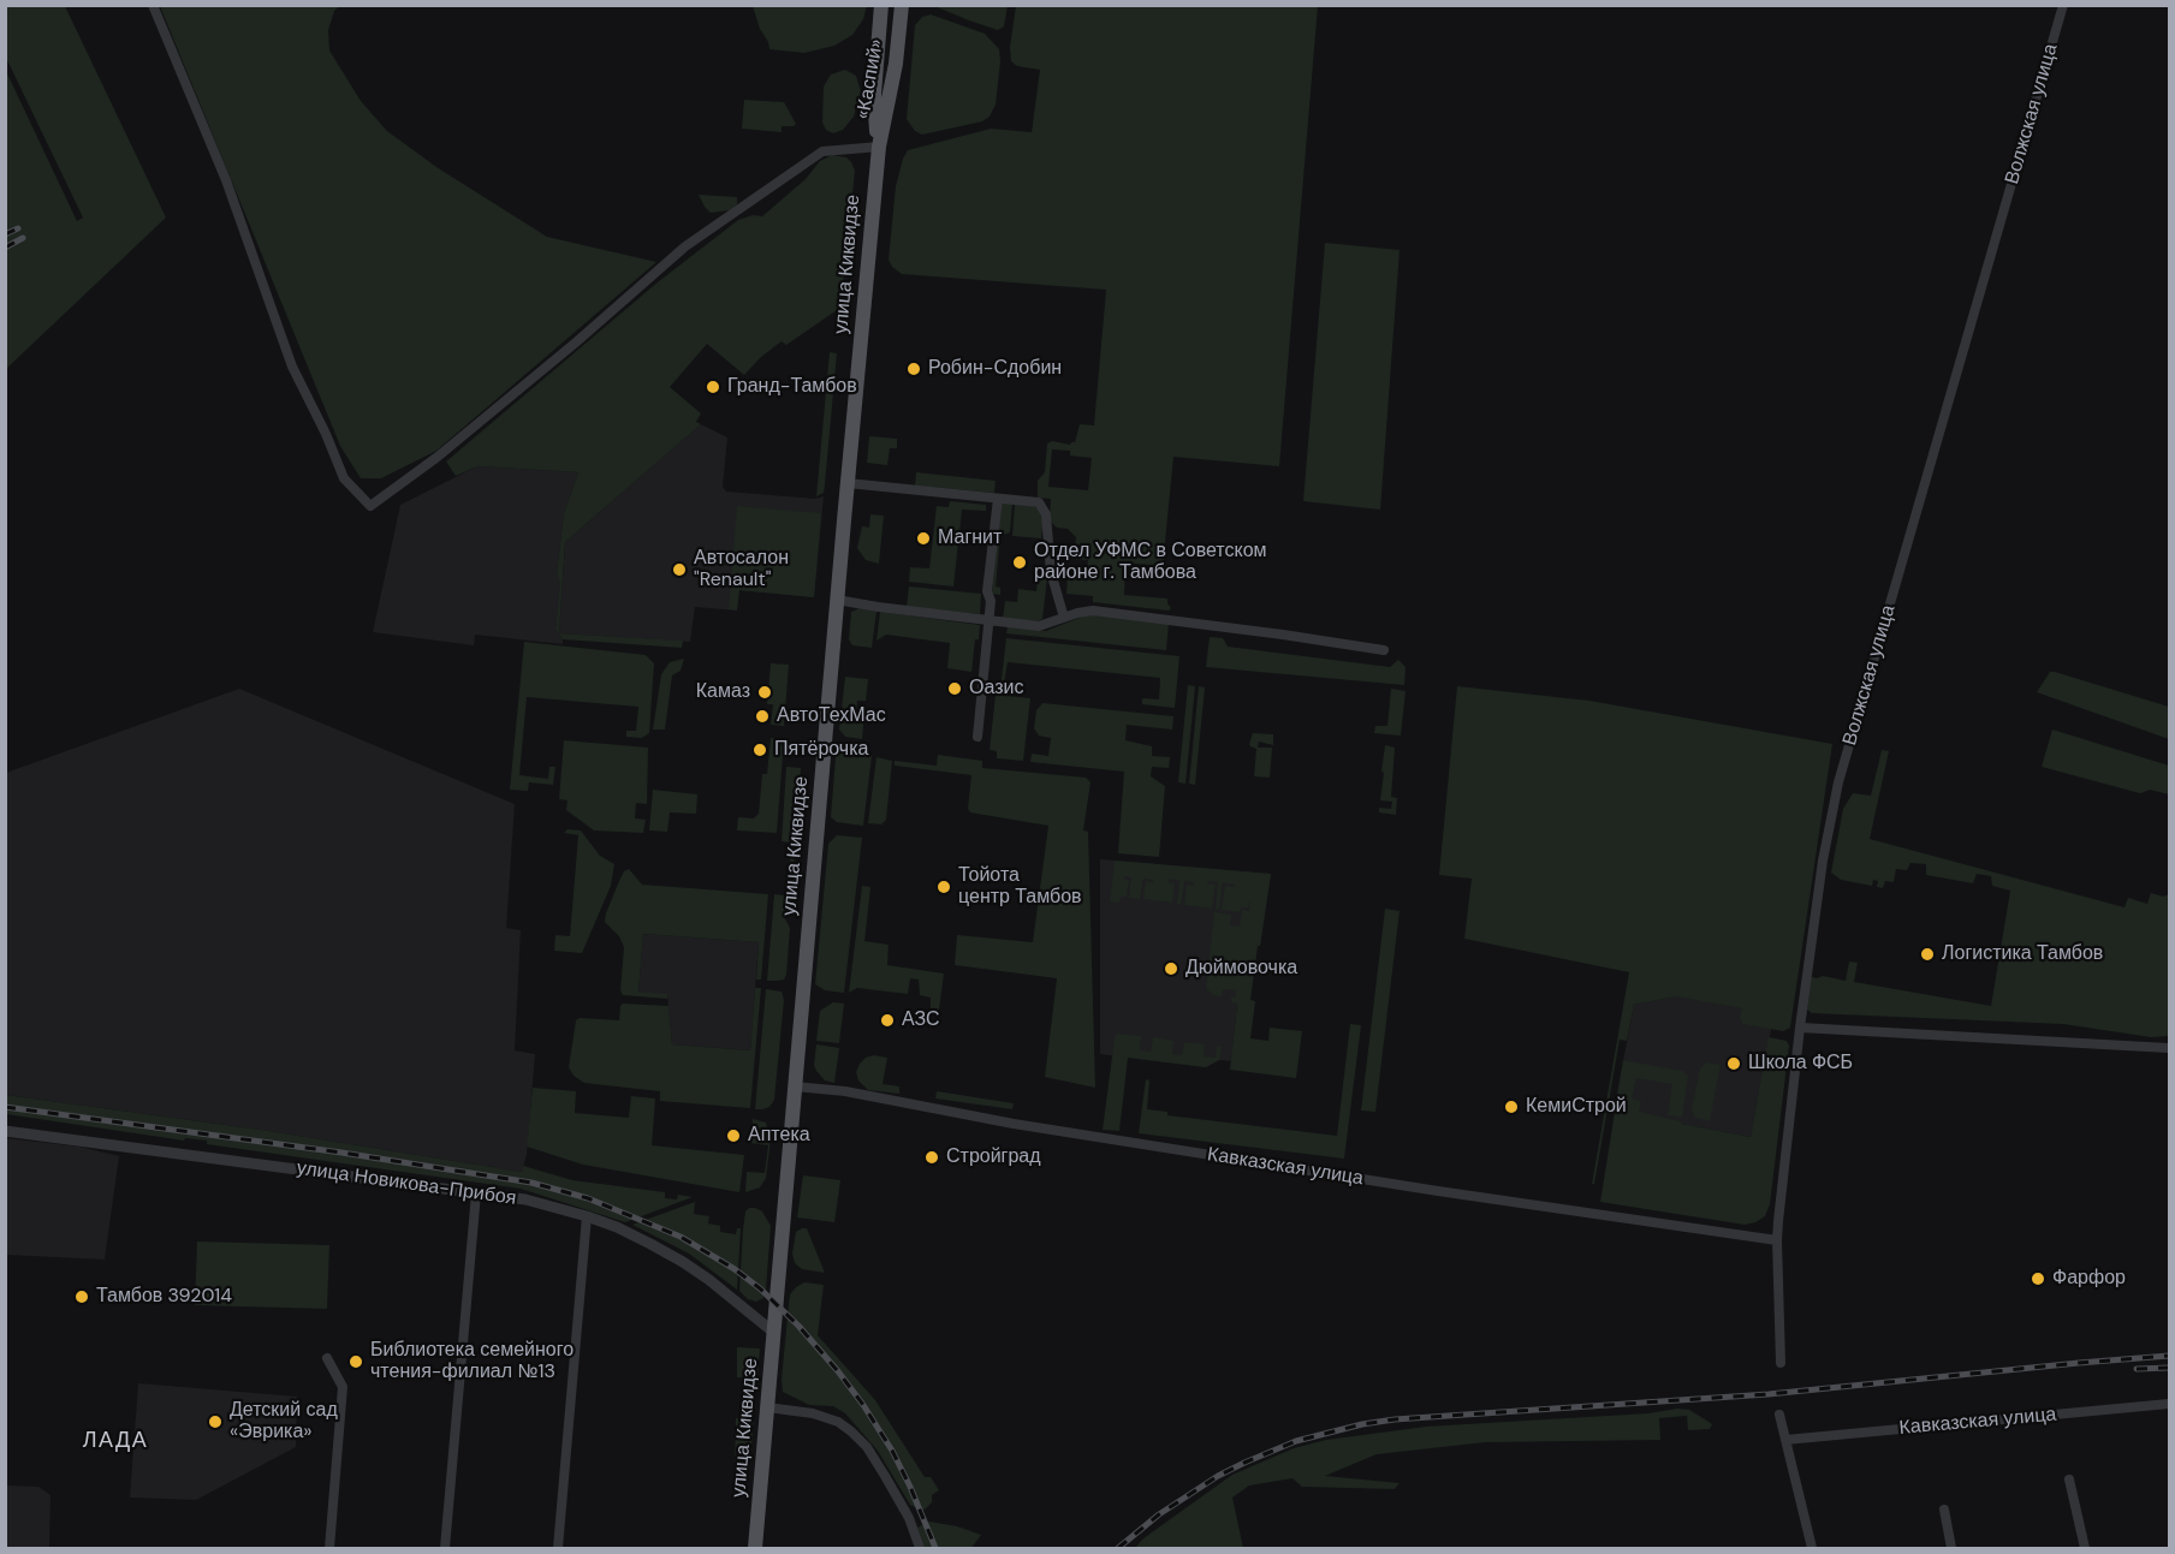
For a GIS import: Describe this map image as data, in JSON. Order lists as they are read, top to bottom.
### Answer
{
  "streets": {
    "main road": ["«Каспий»", "улица Киквидзе"],
    "street": ["Волжская улица", "Кавказская улица", "улица Новикова-Прибоя"]
  },
  "crossings": [
    ["«Каспий»", "улица Киквидзе"],
    ["Волжская улица", "Кавказская улица"],
    ["улица Киквидзе", "Кавказская улица"],
    ["улица Киквидзе", "улица Новикова-Прибоя"]
  ],
  "districts": ["ЛАДА"],
  "places": [
    "Робин-Сдобин",
    "Гранд-Тамбов",
    "Магнит",
    "Отдел УФМС в Советском районе г. Тамбова",
    "Автосалон \"Renault\"",
    "Оазис",
    "Камаз",
    "АвтоТехМас",
    "Пятёрочка",
    "Тойота центр Тамбов",
    "Логистика Тамбов",
    "Дюймовочка",
    "АЗС",
    "Школа ФСБ",
    "КемиСтрой",
    "Аптека",
    "Стройград",
    "Фарфор",
    "Тамбов 392014",
    "Библиотека семейного чтения-филиал №13",
    "Детский сад «Эврика»"
  ]
}
